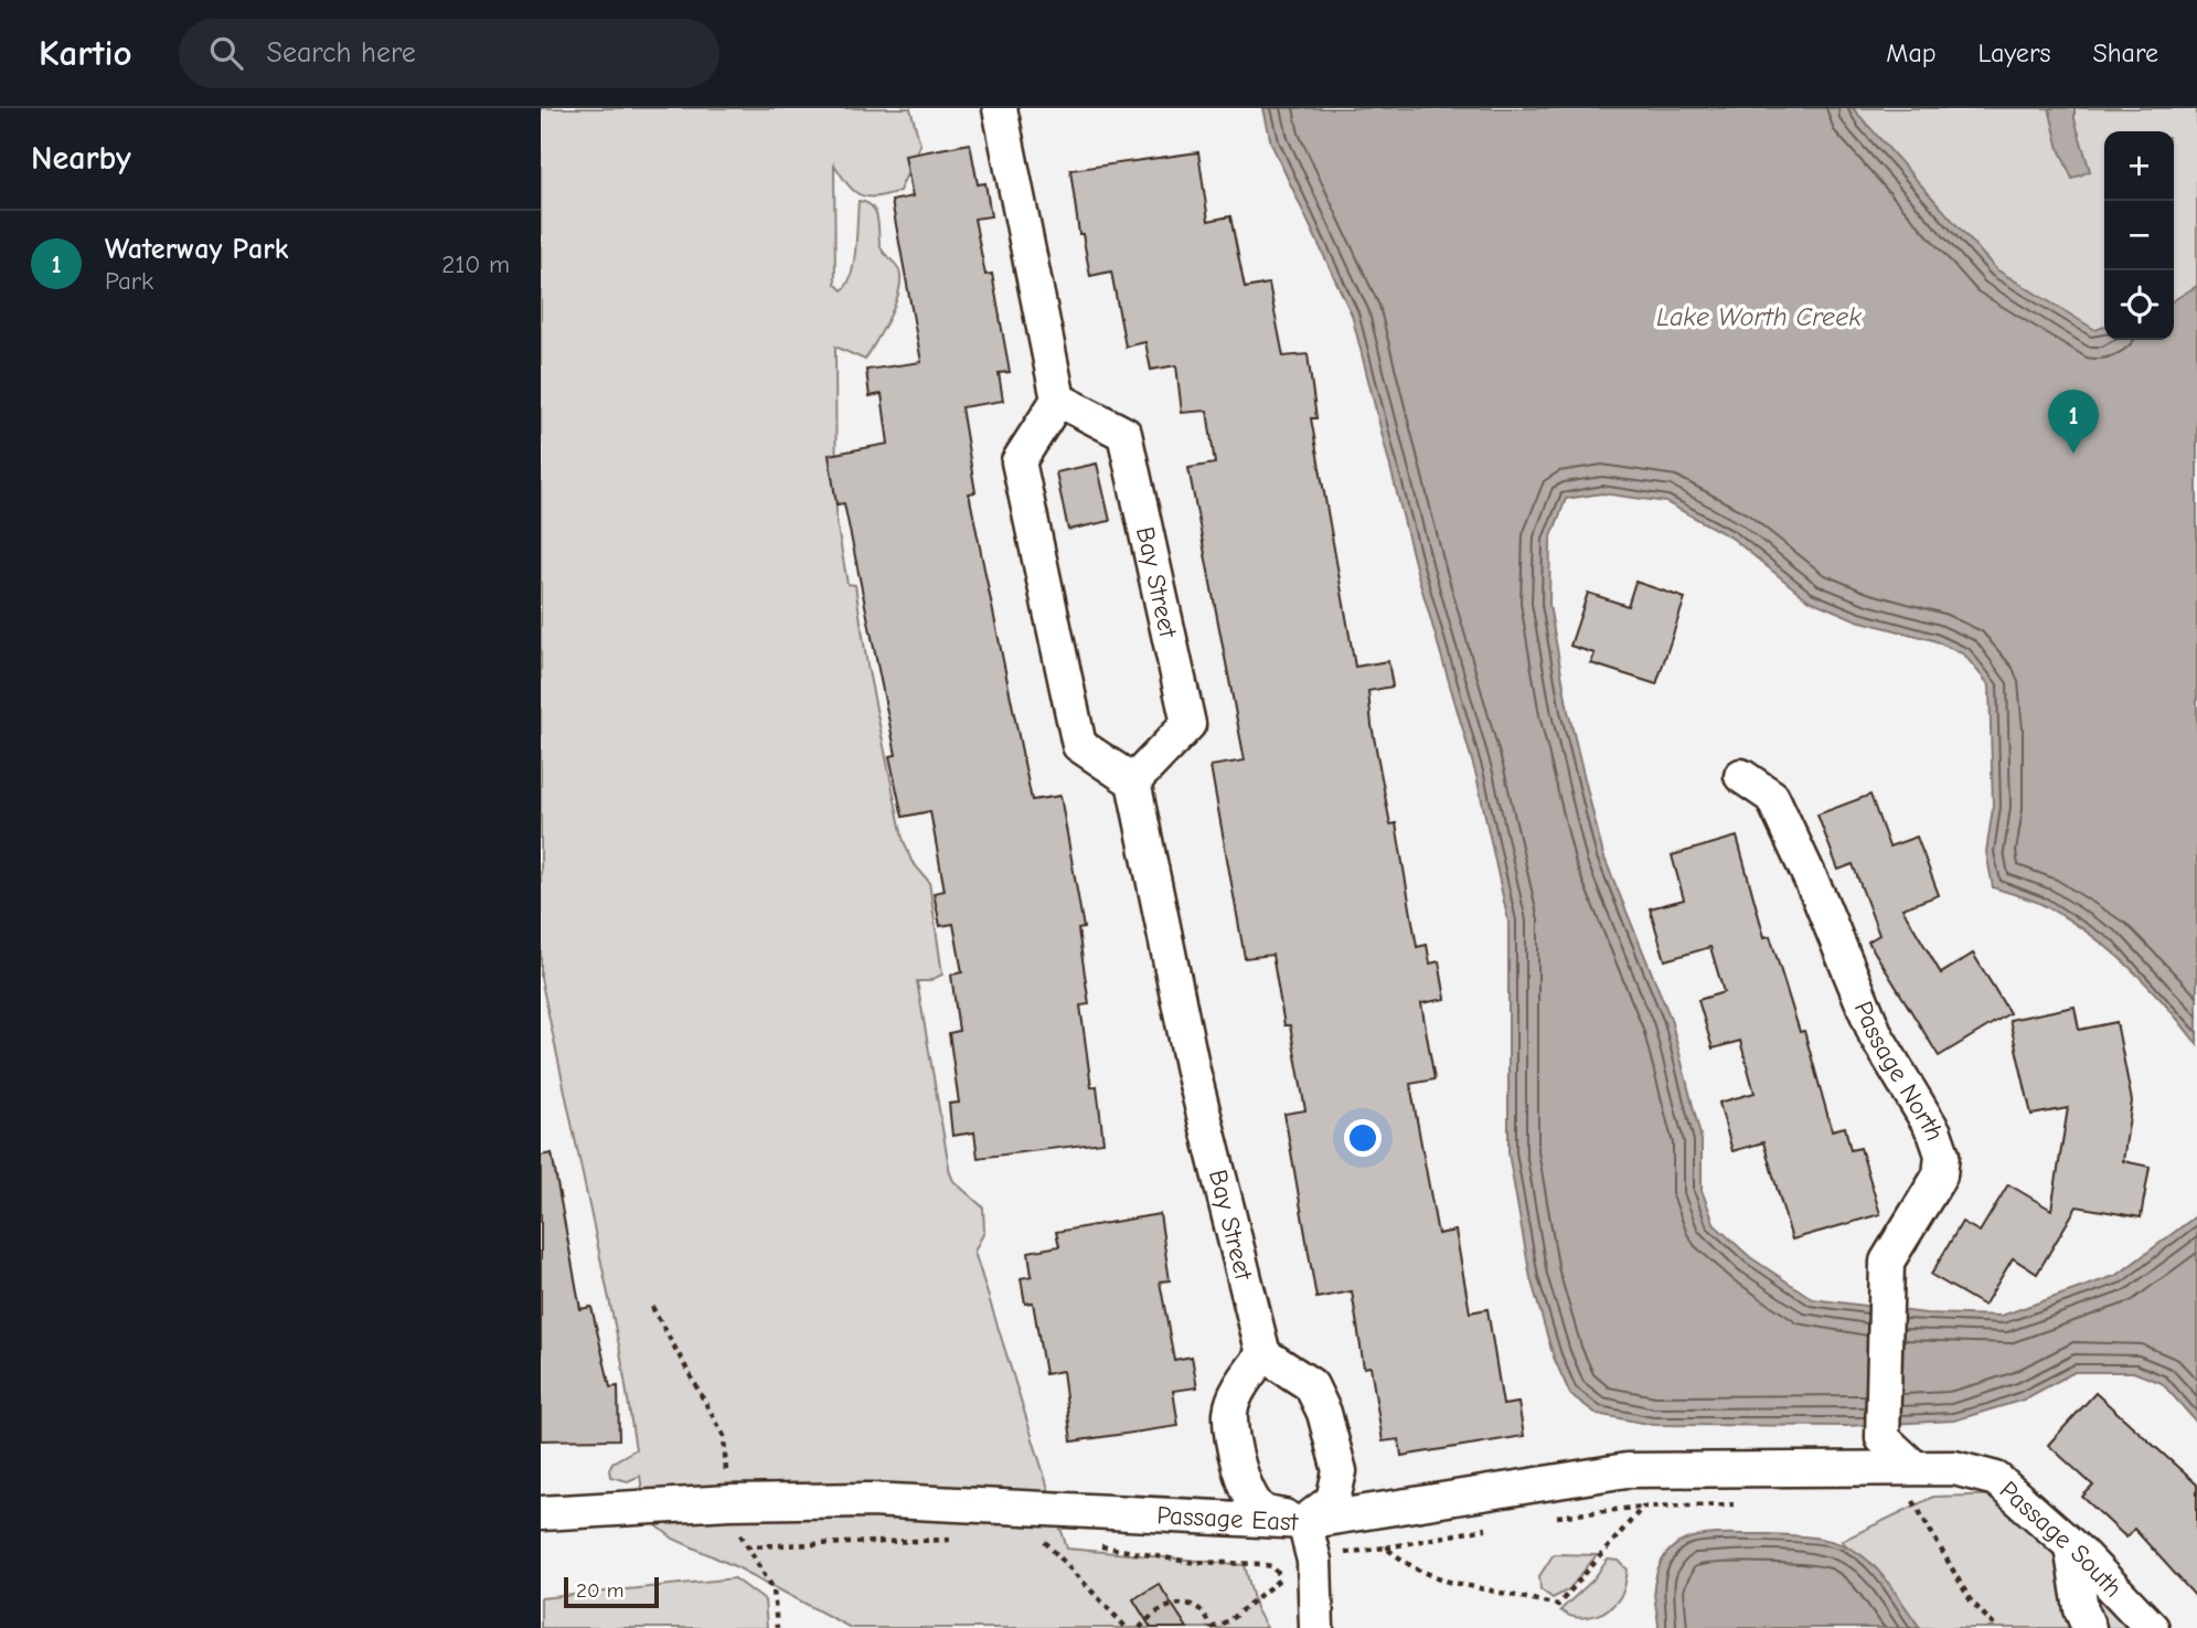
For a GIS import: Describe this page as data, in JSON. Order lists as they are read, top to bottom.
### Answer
{
  "streets": {
    "lane": [
      "Bay Street",
      "Passage North",
      "Passage East",
      "Passage South"
    ]
  },
  "crossings": [
    ["Passage North", "Passage East"],
    ["Passage North", "Passage South"],
    ["Passage East", "Passage South"]
  ],
  "water": ["Lake Worth Creek"],
  "scale_bar": "20 m",
  "page": {
    "header": "Kartio",
    "search": "Search here",
    "nav": ["Map", "Layers", "Share"],
    "heading": "Nearby",
    "map_buttons": ["+", "−"],
    "list": [
      {
        "mark": "1",
        "name": "Waterway Park",
        "note": "Park",
        "value": "210 m"
      }
    ],
    "pins": "1",
    "scale": "20 m"
  }
}
